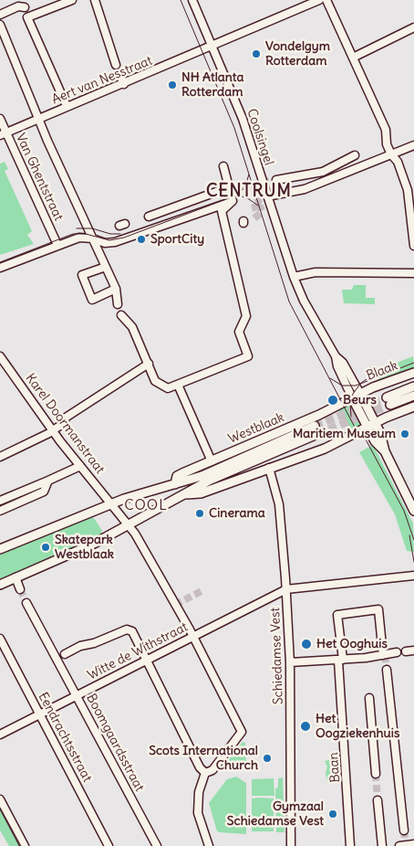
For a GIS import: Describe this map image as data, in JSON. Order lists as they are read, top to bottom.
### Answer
{
  "streets": {
    "main road": ["Blaak", "Westblaak"],
    "street": [
      "Aert van Nesstraat",
      "Coolsingel",
      "Van Ghentstraat",
      "Karel Doormanstraat",
      "Witte de Withstraat",
      "Schiedamse Vest",
      "Eendrachtsstraat",
      "Boomgaardsstraat",
      "Baan"
    ]
  },
  "crossings": [
    ["Aert van Nesstraat", "Coolsingel"],
    ["Aert van Nesstraat", "Van Ghentstraat"],
    ["Coolsingel", "Blaak"],
    ["Coolsingel", "Westblaak"],
    ["Blaak", "Westblaak"],
    ["Karel Doormanstraat", "Westblaak"],
    ["Karel Doormanstraat", "Witte de Withstraat"],
    ["Witte de Withstraat", "Schiedamse Vest"],
    ["Witte de Withstraat", "Eendrachtsstraat"],
    ["Witte de Withstraat", "Boomgaardsstraat"]
  ],
  "districts": ["CENTRUM", "COOL"],
  "places": [
    "Vondelgym Rotterdam",
    "NH Atlanta Rotterdam",
    "SportCity",
    "Beurs",
    "Maritiem Museum",
    "Cinerama",
    "Skatepark Westblaak",
    "Het Ooghuis",
    "Het Oogziekenhuis",
    "Scots International Church",
    "Gymzaal Schiedamse Vest"
  ]
}
